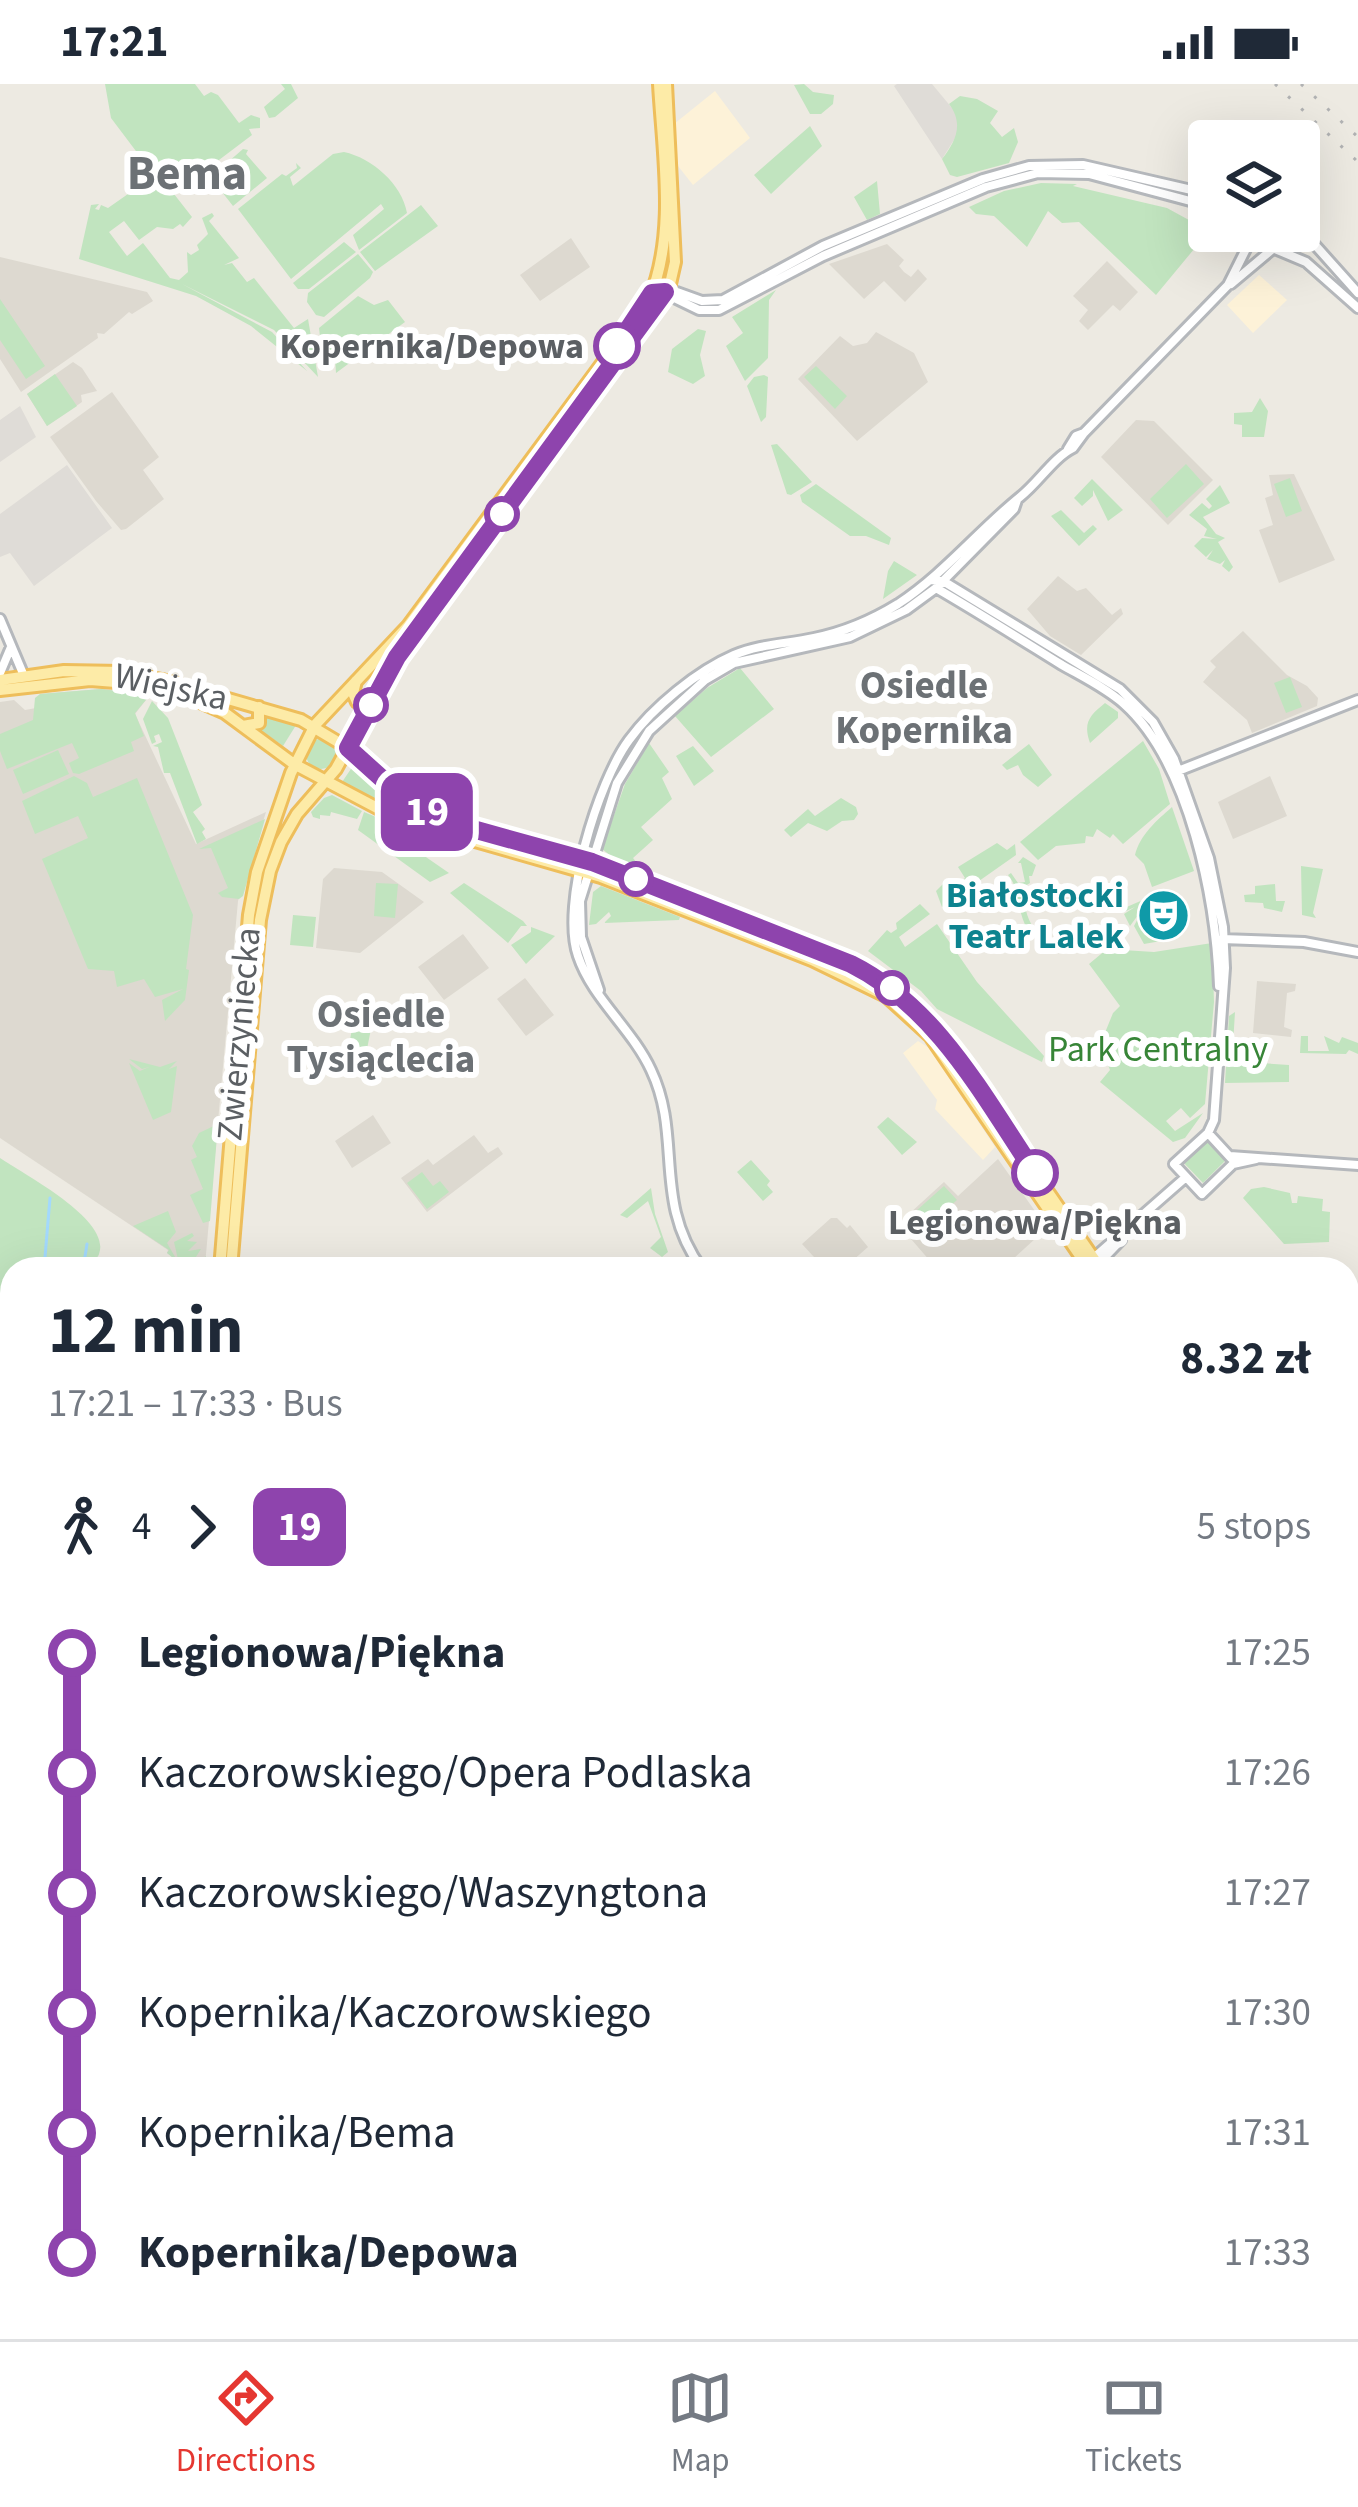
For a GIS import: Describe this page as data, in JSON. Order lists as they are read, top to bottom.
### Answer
{
  "streets": {
    "main road": ["Wiejska", "Zwierzyniecka"]
  },
  "crossings": [
    ["Wiejska", "Zwierzyniecka"]
  ],
  "districts": ["Bema", "Osiedle Kopernika", "Osiedle Tysiąclecia"],
  "parks": ["Park Centralny"],
  "places": {
    "other": ["Kopernika/Depowa", "Legionowa/Piękna"],
    "theatre": ["Białostocki Teatr Lalek"]
  },
  "lines": ["bus line 19"],
  "page": {
    "status": "17:21",
    "on_map": "19",
    "heading": ["12 min", "17:21 – 17:33 · Bus", "8.32 zł"],
    "legs": ["4", "19", "5 stops"],
    "list": [
      {
        "name": "Legionowa/Piękna",
        "value": "17:25"
      },
      {
        "name": "Kaczorowskiego/Opera Podlaska",
        "value": "17:26"
      },
      {
        "name": "Kaczorowskiego/Waszyngtona",
        "value": "17:27"
      },
      {
        "name": "Kopernika/Kaczorowskiego",
        "value": "17:30"
      },
      {
        "name": "Kopernika/Bema",
        "value": "17:31"
      },
      {
        "name": "Kopernika/Depowa",
        "value": "17:33"
      }
    ],
    "tabs": ["Directions", "Map", "Tickets"]
  }
}
